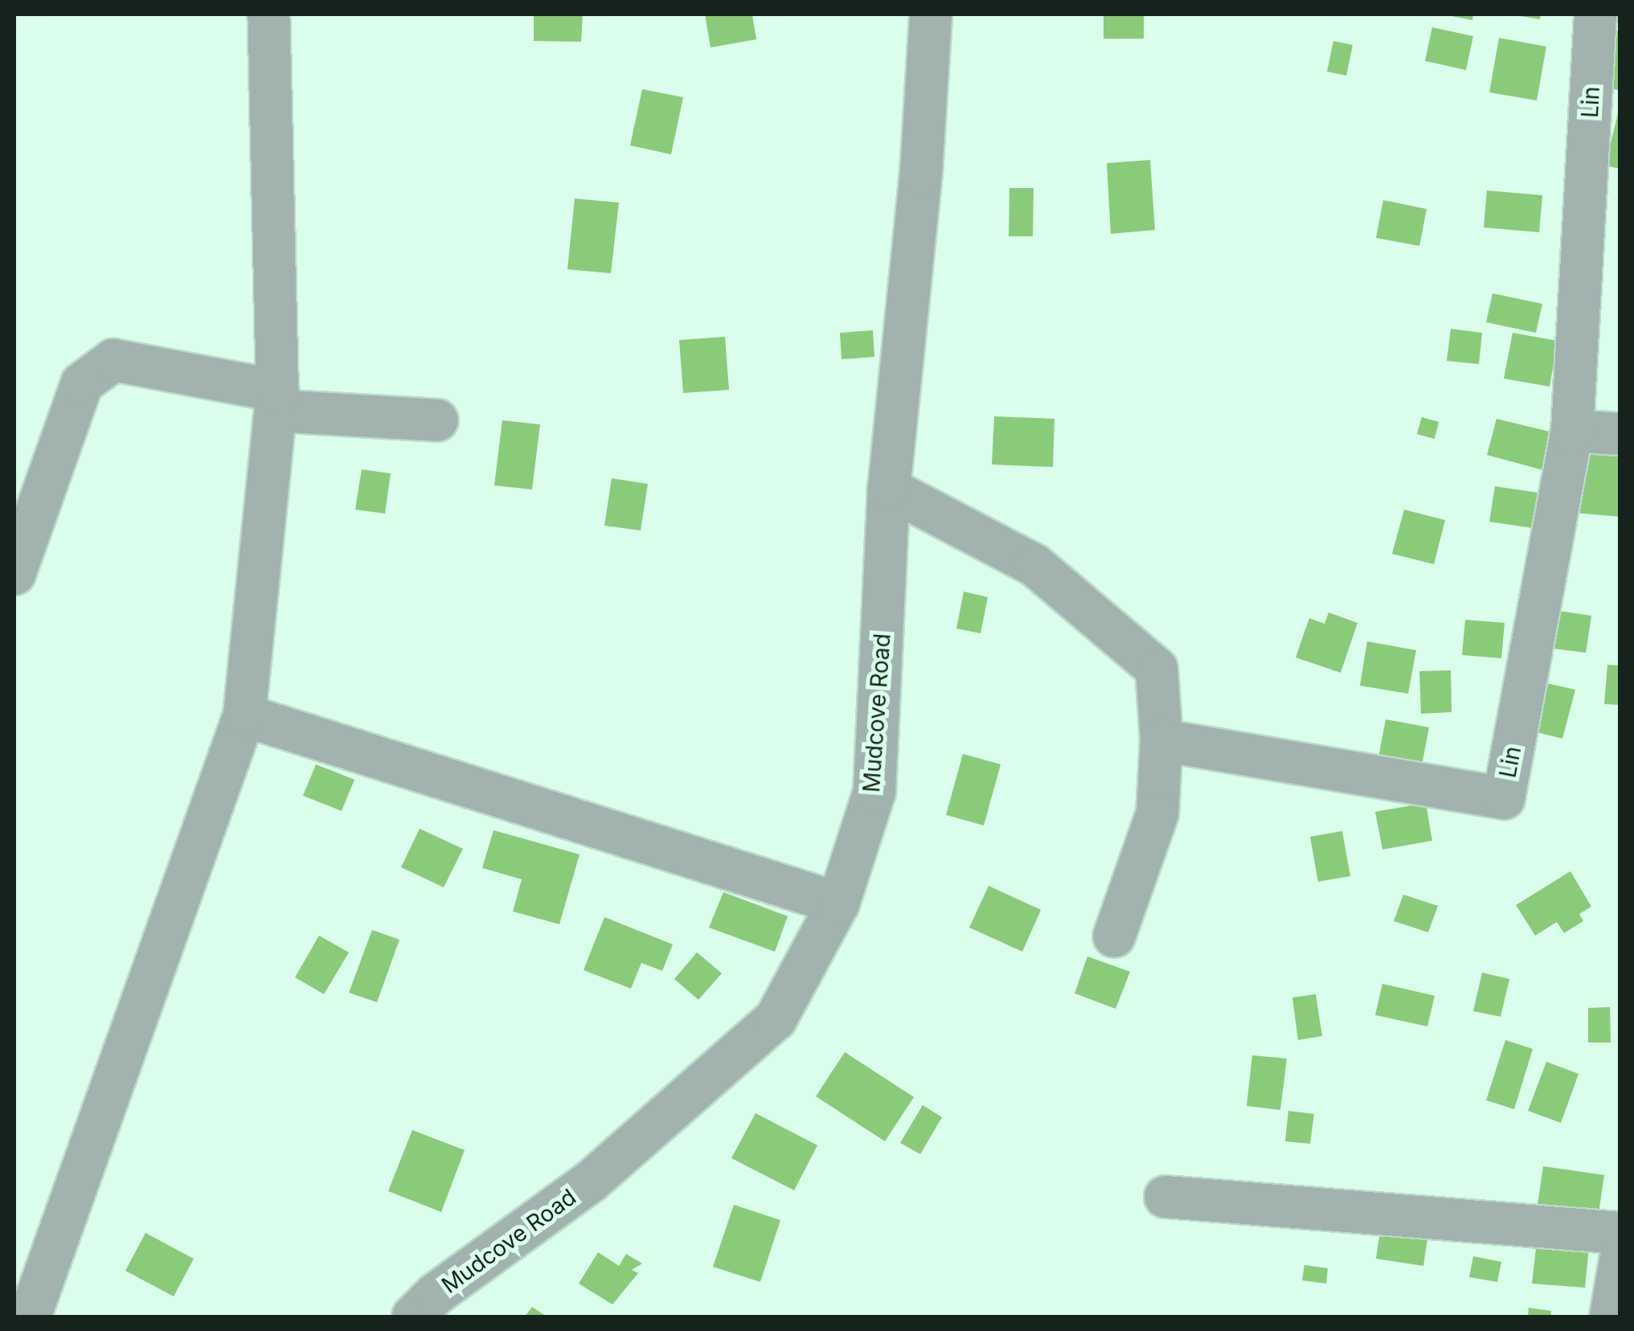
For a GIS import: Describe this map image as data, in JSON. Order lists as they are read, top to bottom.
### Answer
{
  "streets": {
    "street": ["Lin", "Mudcove Road"]
  }
}
